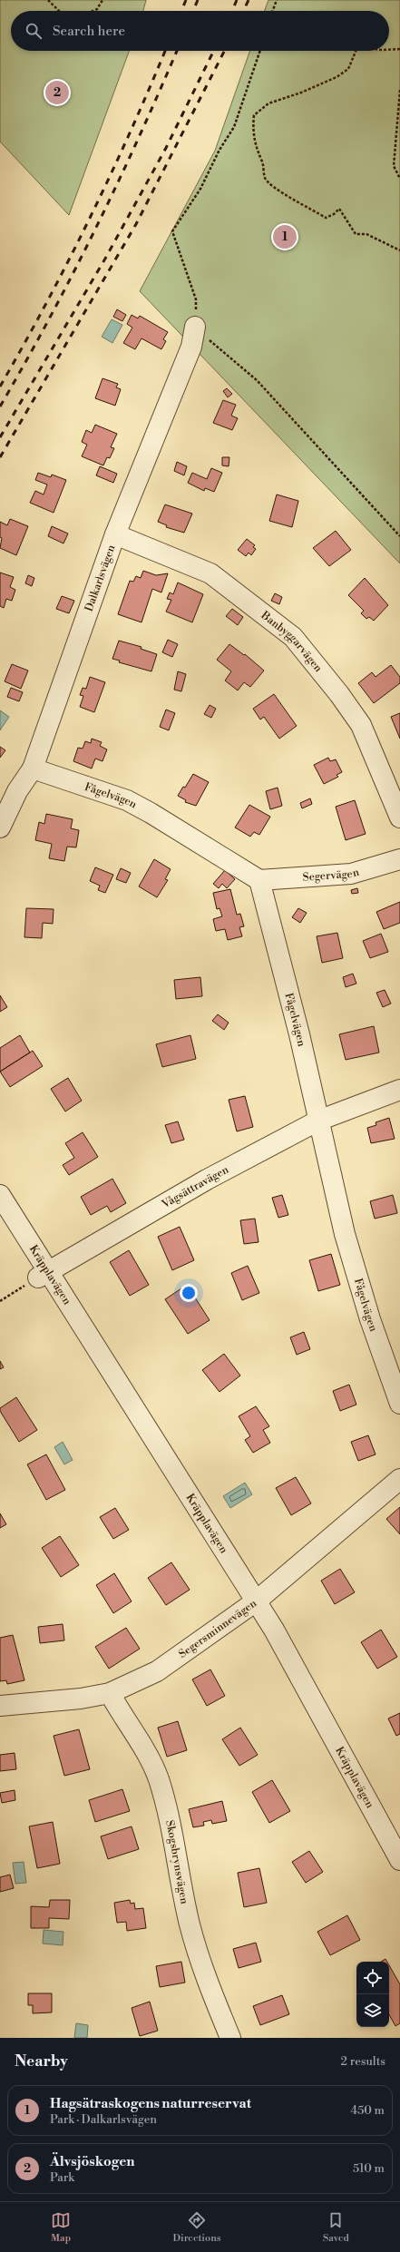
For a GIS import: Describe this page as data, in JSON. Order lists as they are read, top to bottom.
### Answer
{
  "streets": {
    "street": [
      "Dalkarlsvägen",
      "Banbyggarvägen",
      "Fågelvägen",
      "Segervägen",
      "Vågsättravägen",
      "Kräpplavägen",
      "Segersminnevägen",
      "Skogsbrynsvägen"
    ]
  },
  "crossings": [
    ["Dalkarlsvägen", "Banbyggarvägen"],
    ["Dalkarlsvägen", "Fågelvägen"],
    ["Fågelvägen", "Segervägen"],
    ["Fågelvägen", "Vågsättravägen"],
    ["Vågsättravägen", "Kräpplavägen"],
    ["Kräpplavägen", "Segersminnevägen"],
    ["Segersminnevägen", "Skogsbrynsvägen"]
  ],
  "page": {
    "search": "Search here",
    "pins": ["2", "1"],
    "heading": ["Nearby", "2 results"],
    "list": [
      {
        "mark": "1",
        "name": "Hagsätraskogens naturreservat",
        "note": "Park · Dalkarlsvägen",
        "value": "450 m"
      },
      {
        "mark": "2",
        "name": "Älvsjöskogen",
        "note": "Park",
        "value": "510 m"
      }
    ],
    "nav": ["Map", "Directions", "Saved"]
  }
}
